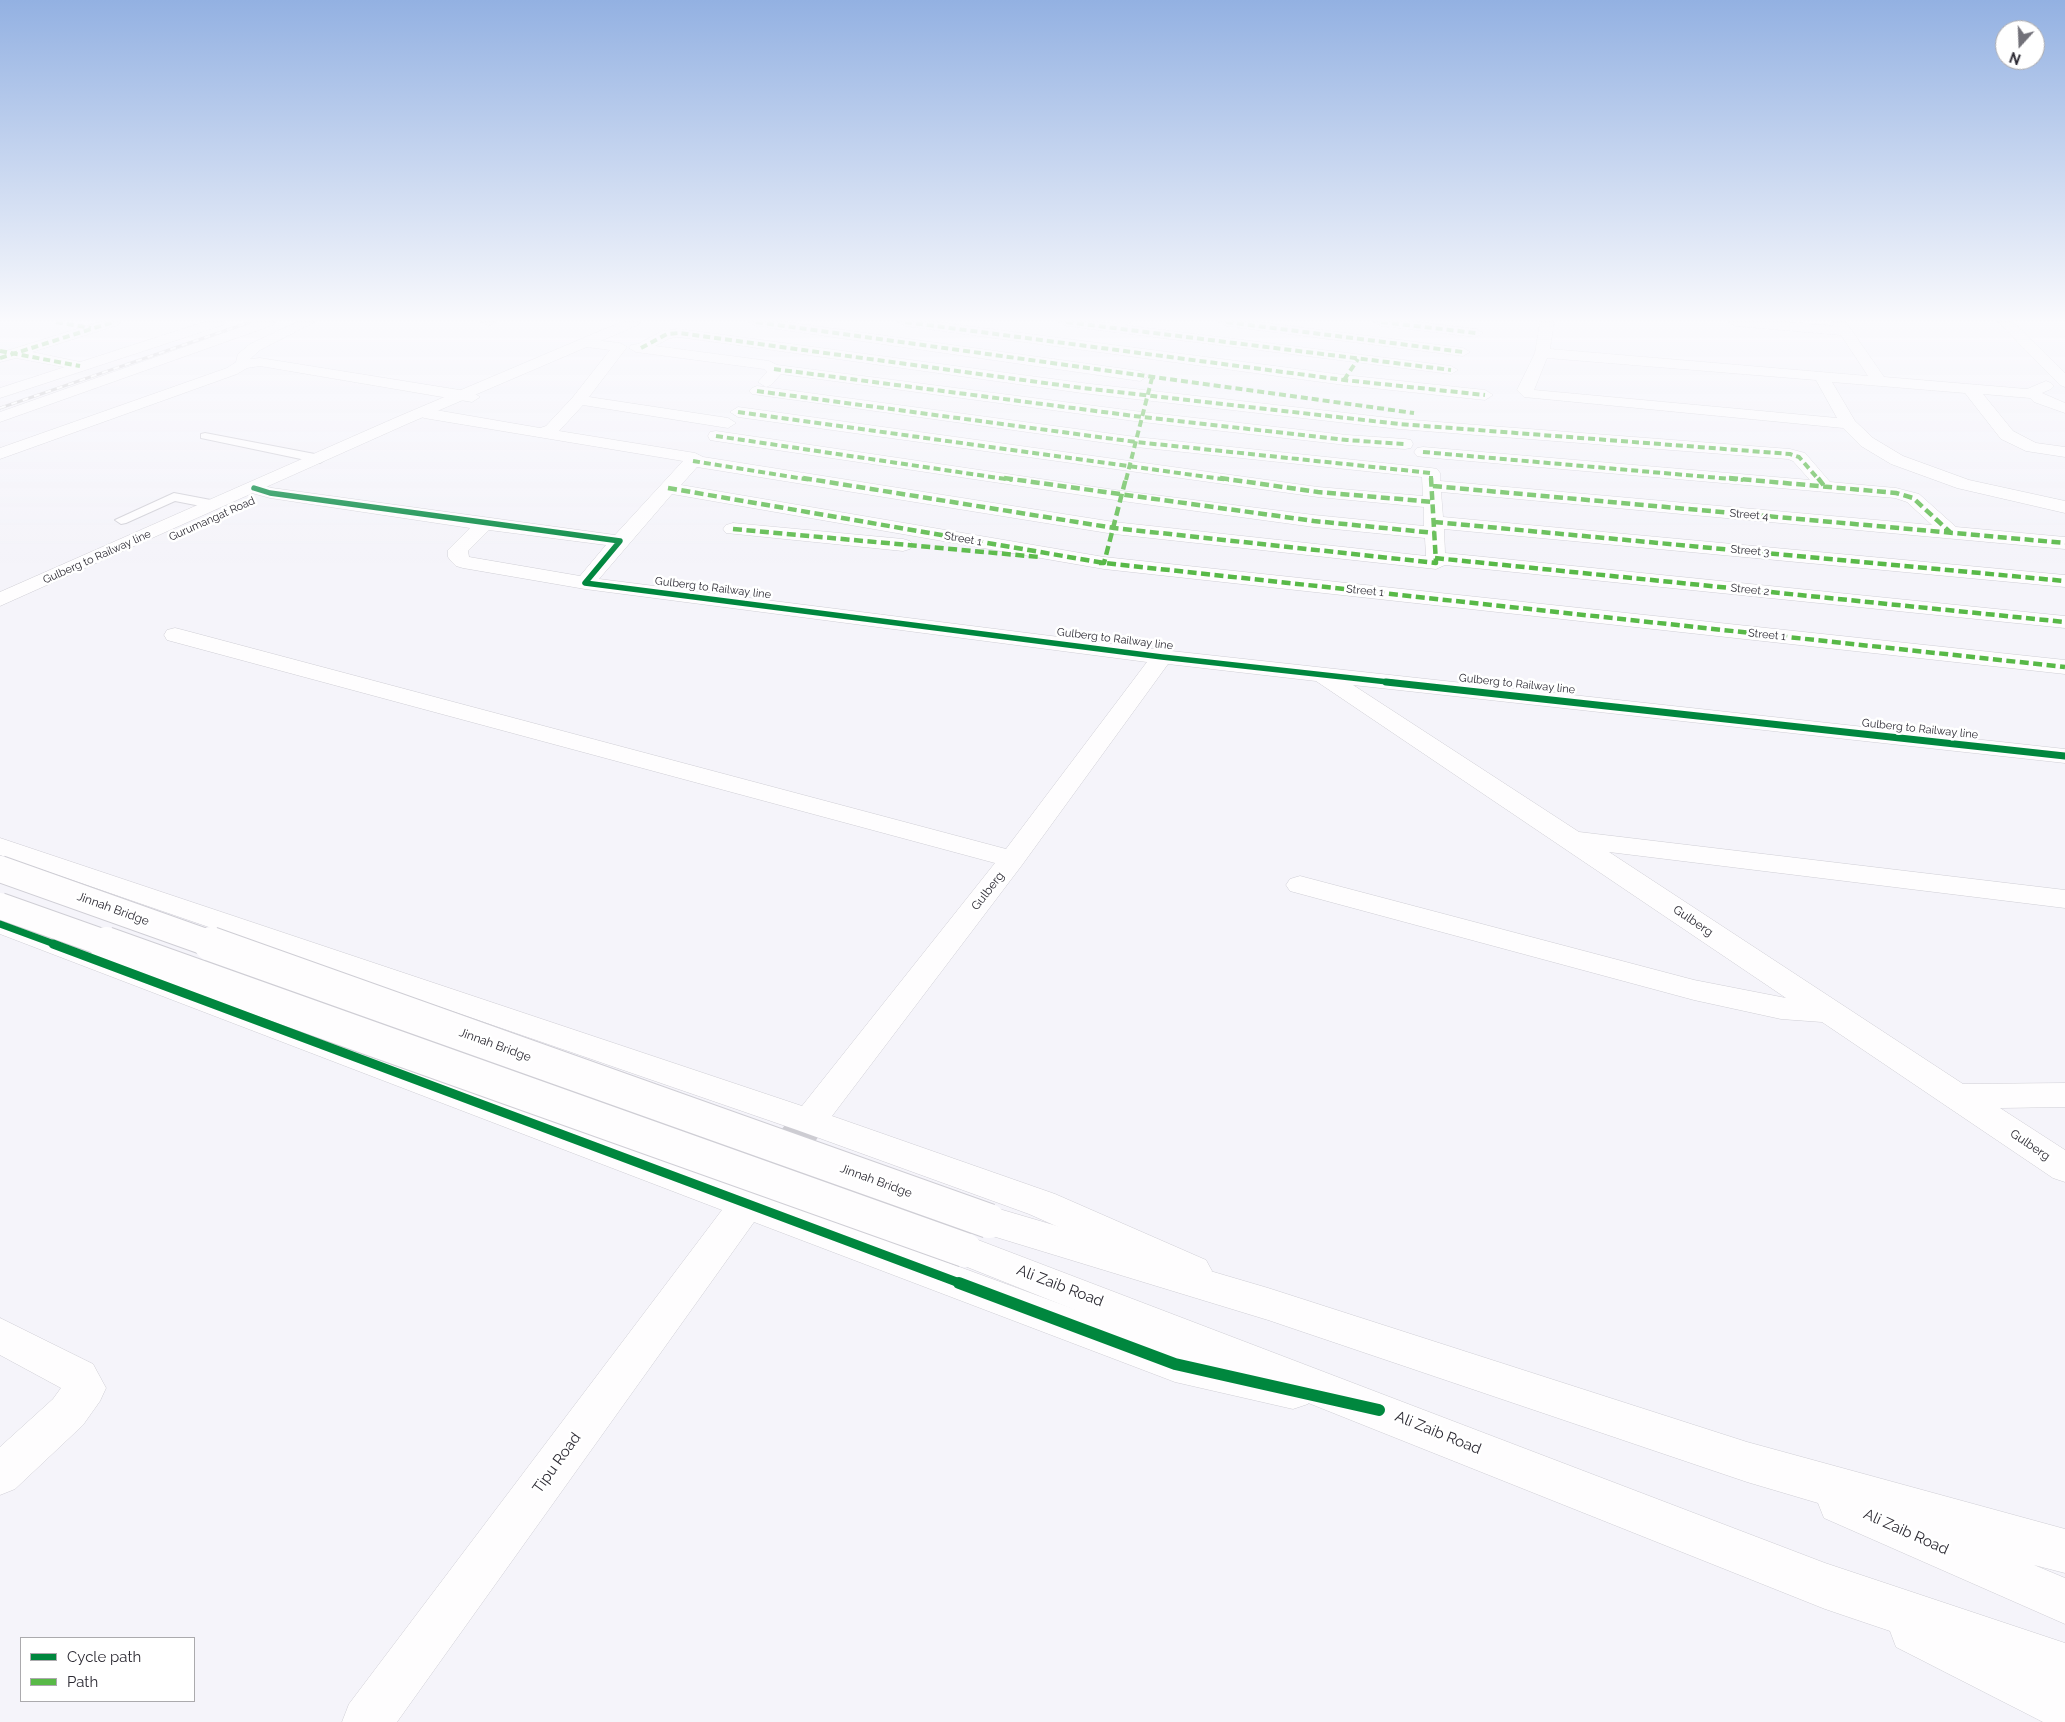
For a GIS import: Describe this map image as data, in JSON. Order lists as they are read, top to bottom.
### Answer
{
  "streets": {
    "street": [
      "Street 4",
      "Gurumangat Road",
      "Street 1",
      "Street 3",
      "Gulberg to Railway line",
      "Street 2",
      "Gulberg",
      "Jinnah Bridge",
      "Ali Zaib Road",
      "Tipu Road"
    ]
  },
  "crossings": [
    ["Gurumangat Road", "Gulberg to Railway line"],
    ["Gulberg to Railway line", "Gulberg"],
    ["Jinnah Bridge", "Ali Zaib Road"]
  ],
  "legend": ["Cycle path", "Path"],
  "north": "bottom"
}
